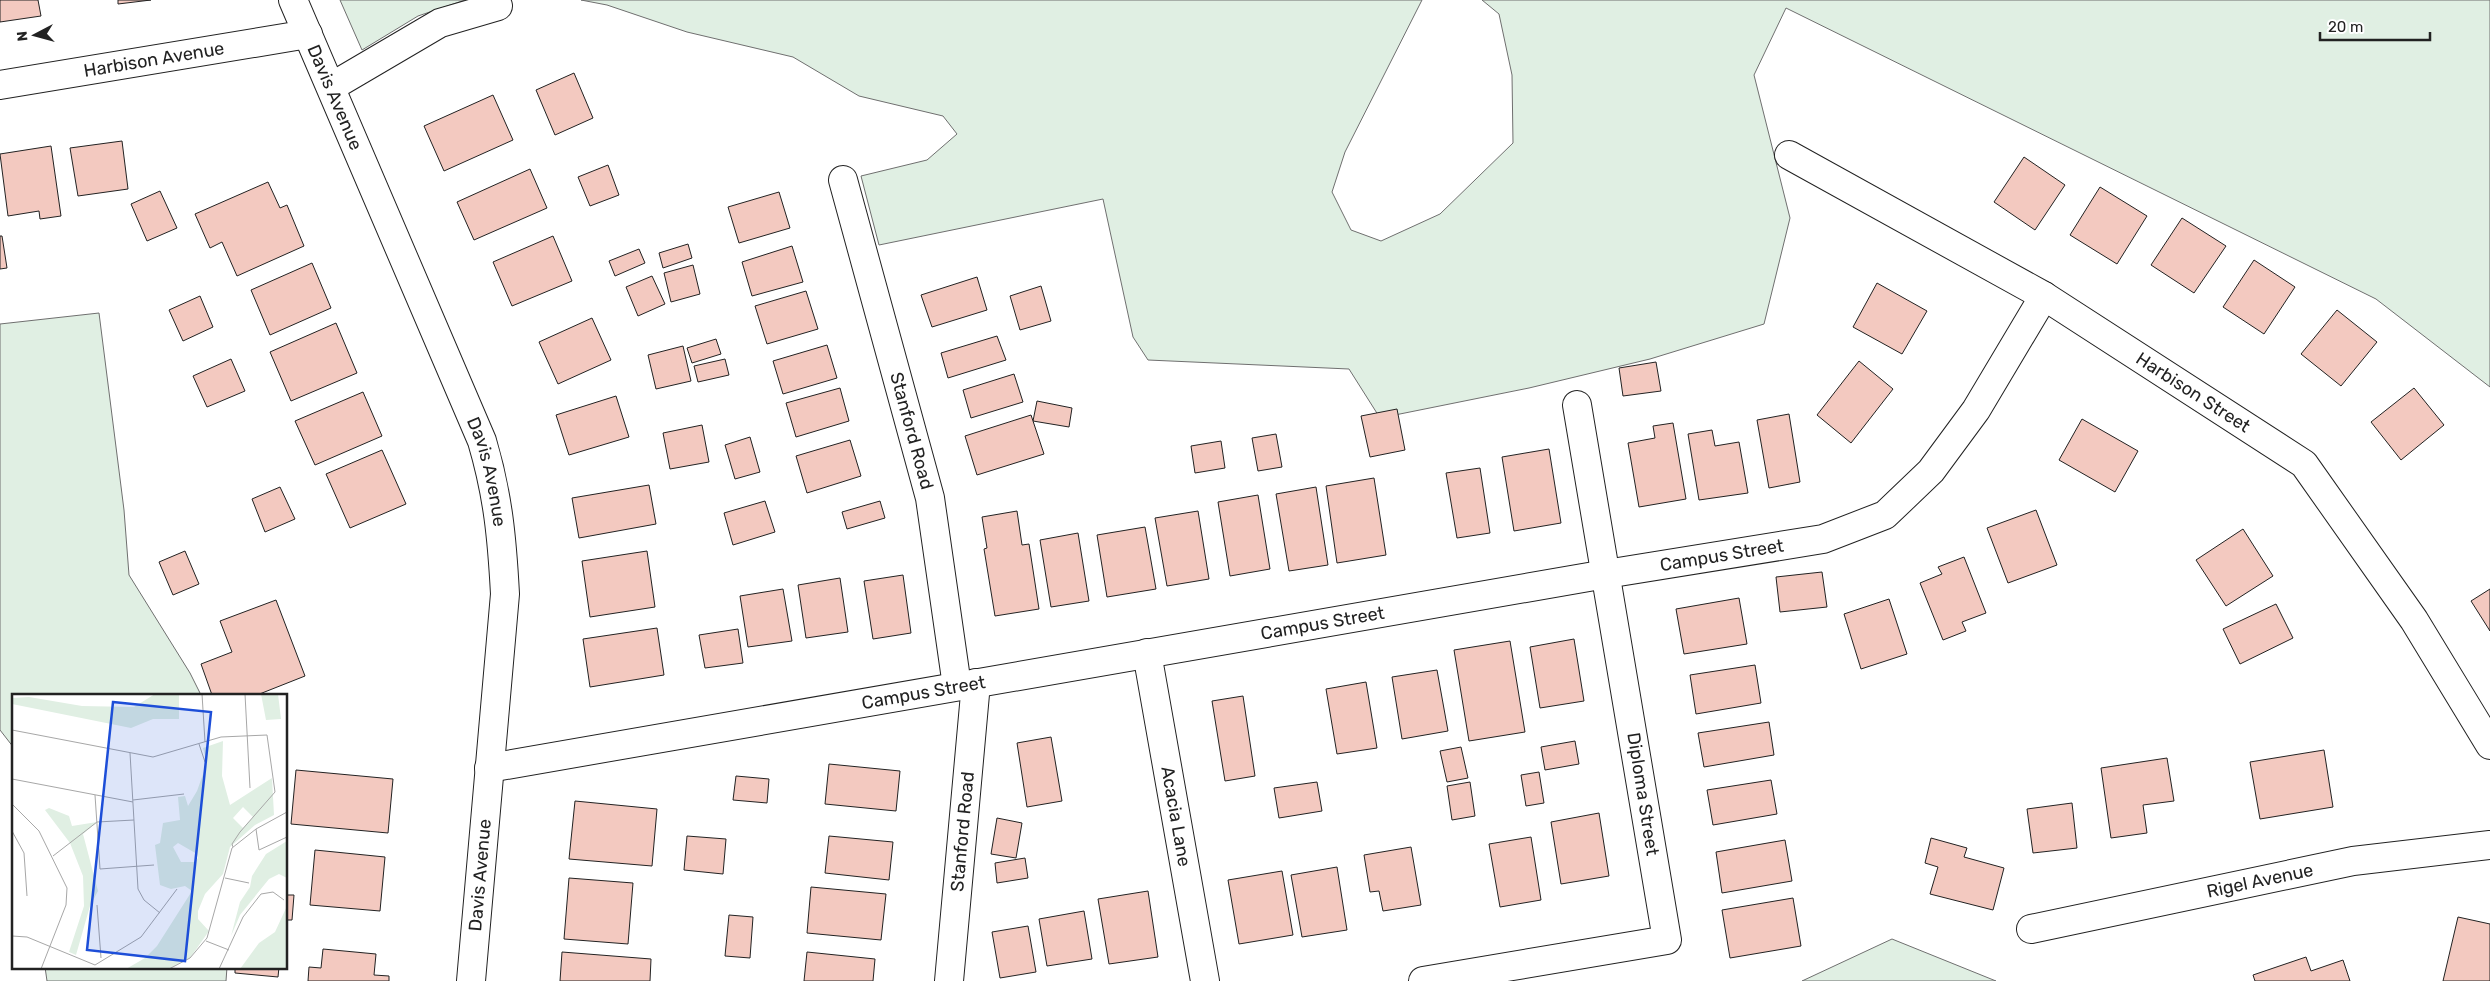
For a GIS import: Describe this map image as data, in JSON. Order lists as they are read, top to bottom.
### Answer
{
  "streets": {
    "street": [
      "Harbison Avenue",
      "Davis Avenue",
      "Harbison Street",
      "Stanford Road",
      "Campus Street",
      "Diploma Street",
      "Acacia Lane",
      "Rigel Avenue"
    ]
  },
  "crossings": [
    ["Harbison Avenue", "Davis Avenue"],
    ["Davis Avenue", "Campus Street"],
    ["Harbison Street", "Campus Street"],
    ["Stanford Road", "Campus Street"],
    ["Campus Street", "Diploma Street"],
    ["Campus Street", "Acacia Lane"]
  ],
  "scale_bar": "20 m",
  "north": "left"
}
